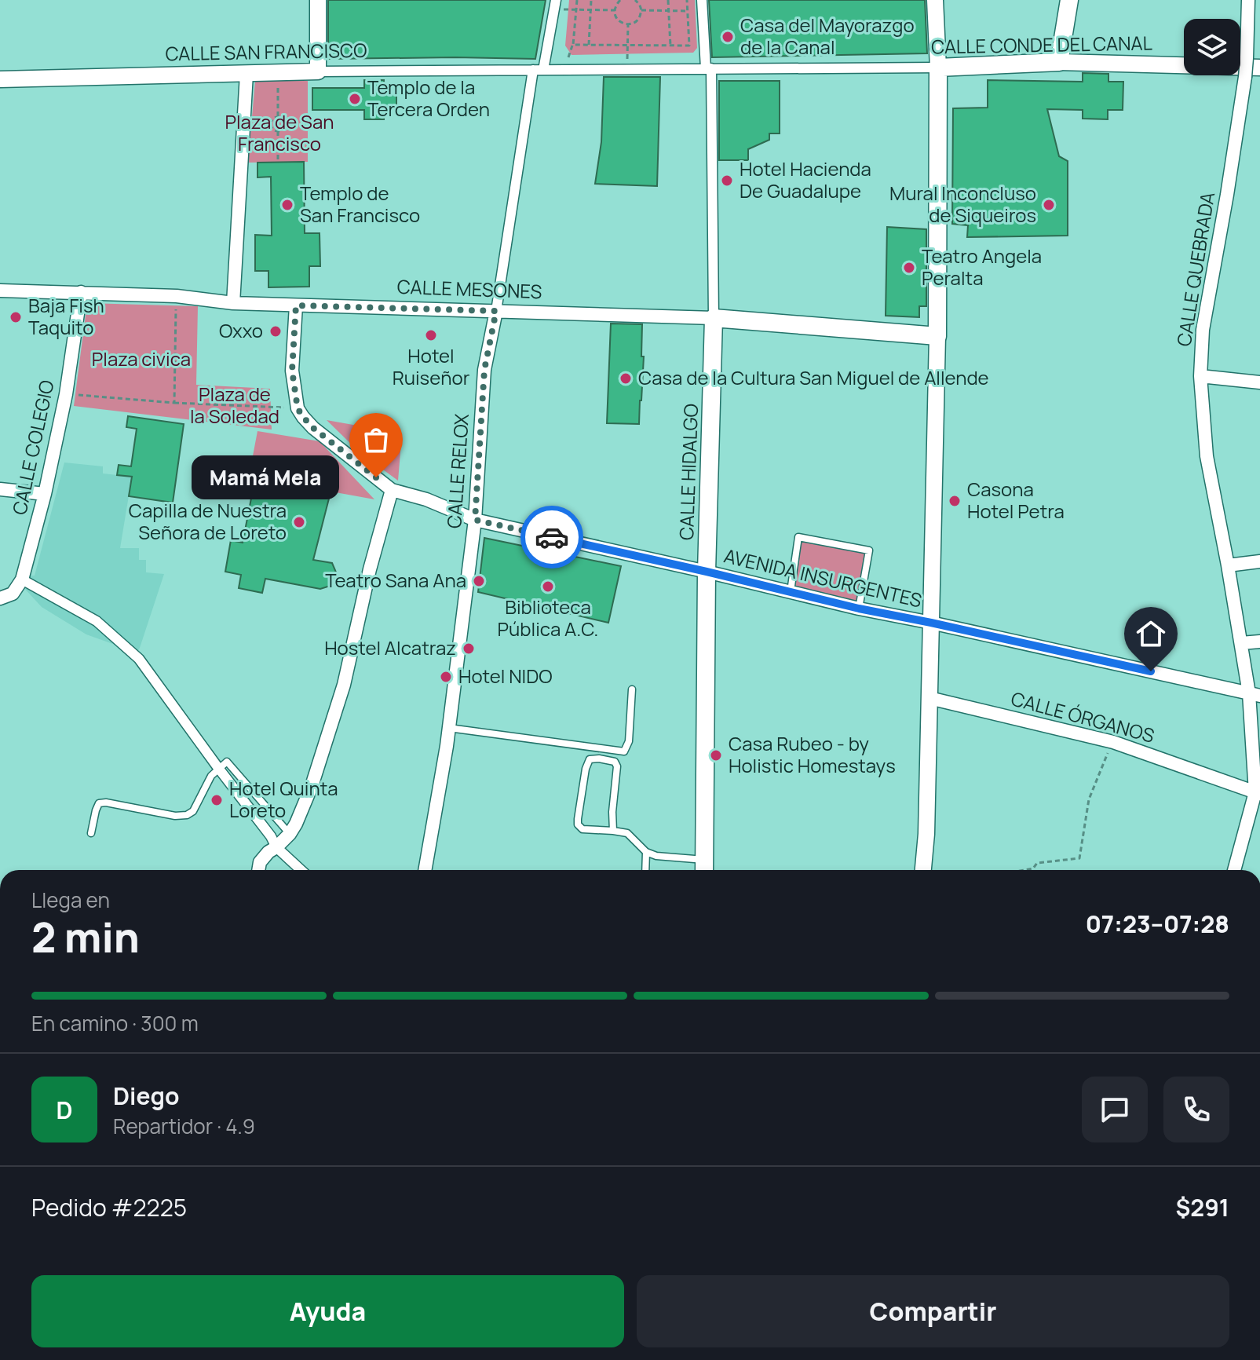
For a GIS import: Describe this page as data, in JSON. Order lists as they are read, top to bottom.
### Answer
{
  "streets": {
    "main road": ["CALLE CONDE DEL CANAL", "CALLE MESONES", "CALLE HIDALGO"],
    "street": [
      "CALLE SAN FRANCISCO",
      "CALLE QUEBRADA",
      "CALLE COLEGIO",
      "CALLE RELOX",
      "AVENIDA INSURGENTES",
      "CALLE ÓRGANOS"
    ]
  },
  "crossings": [
    ["CALLE CONDE DEL CANAL", "CALLE SAN FRANCISCO"],
    ["CALLE CONDE DEL CANAL", "CALLE QUEBRADA"],
    ["CALLE CONDE DEL CANAL", "CALLE HIDALGO"],
    ["CALLE SAN FRANCISCO", "CALLE RELOX"],
    ["CALLE QUEBRADA", "AVENIDA INSURGENTES"],
    ["CALLE QUEBRADA", "CALLE ÓRGANOS"],
    ["CALLE MESONES", "CALLE COLEGIO"],
    ["CALLE MESONES", "CALLE RELOX"],
    ["CALLE MESONES", "CALLE HIDALGO"],
    ["CALLE RELOX", "AVENIDA INSURGENTES"],
    ["CALLE HIDALGO", "AVENIDA INSURGENTES"]
  ],
  "parks": ["Plaza de San Francisco", "Plaza civica", "Plaza de la Soledad"],
  "places": [
    "Casa del Mayorazgo de la Canal",
    "Templo de la Tercera Orden",
    "Hotel Hacienda De Guadalupe",
    "Templo de San Francisco",
    "Mural Inconcluso de Siqueiros",
    "Teatro Angela Peralta",
    "Baja Fish Taquito",
    "Oxxo",
    "Hotel Ruiseñor",
    "Casa de la Cultura San Miguel de Allende",
    "Mamá Mela",
    "Casona Hotel Petra",
    "Capilla de Nuestra Señora de Loreto",
    "Teatro Sana Ana",
    "Biblioteca Pública A.C.",
    "Hostel Alcatraz",
    "Hotel NIDO",
    "Casa Rubeo - by Holistic Homestays",
    "Hotel Quinta Loreto"
  ],
  "page": {
    "bubble": "Mamá Mela",
    "heading": ["2 min", "Llega en", "07:23–07:28"],
    "panel": [
      "Diego",
      "Repartidor · 4.9",
      "Pedido #2225",
      "$291"
    ],
    "bar": "En camino · 300 m",
    "round": "D",
    "buttons": ["Ayuda", "Compartir"]
  }
}
